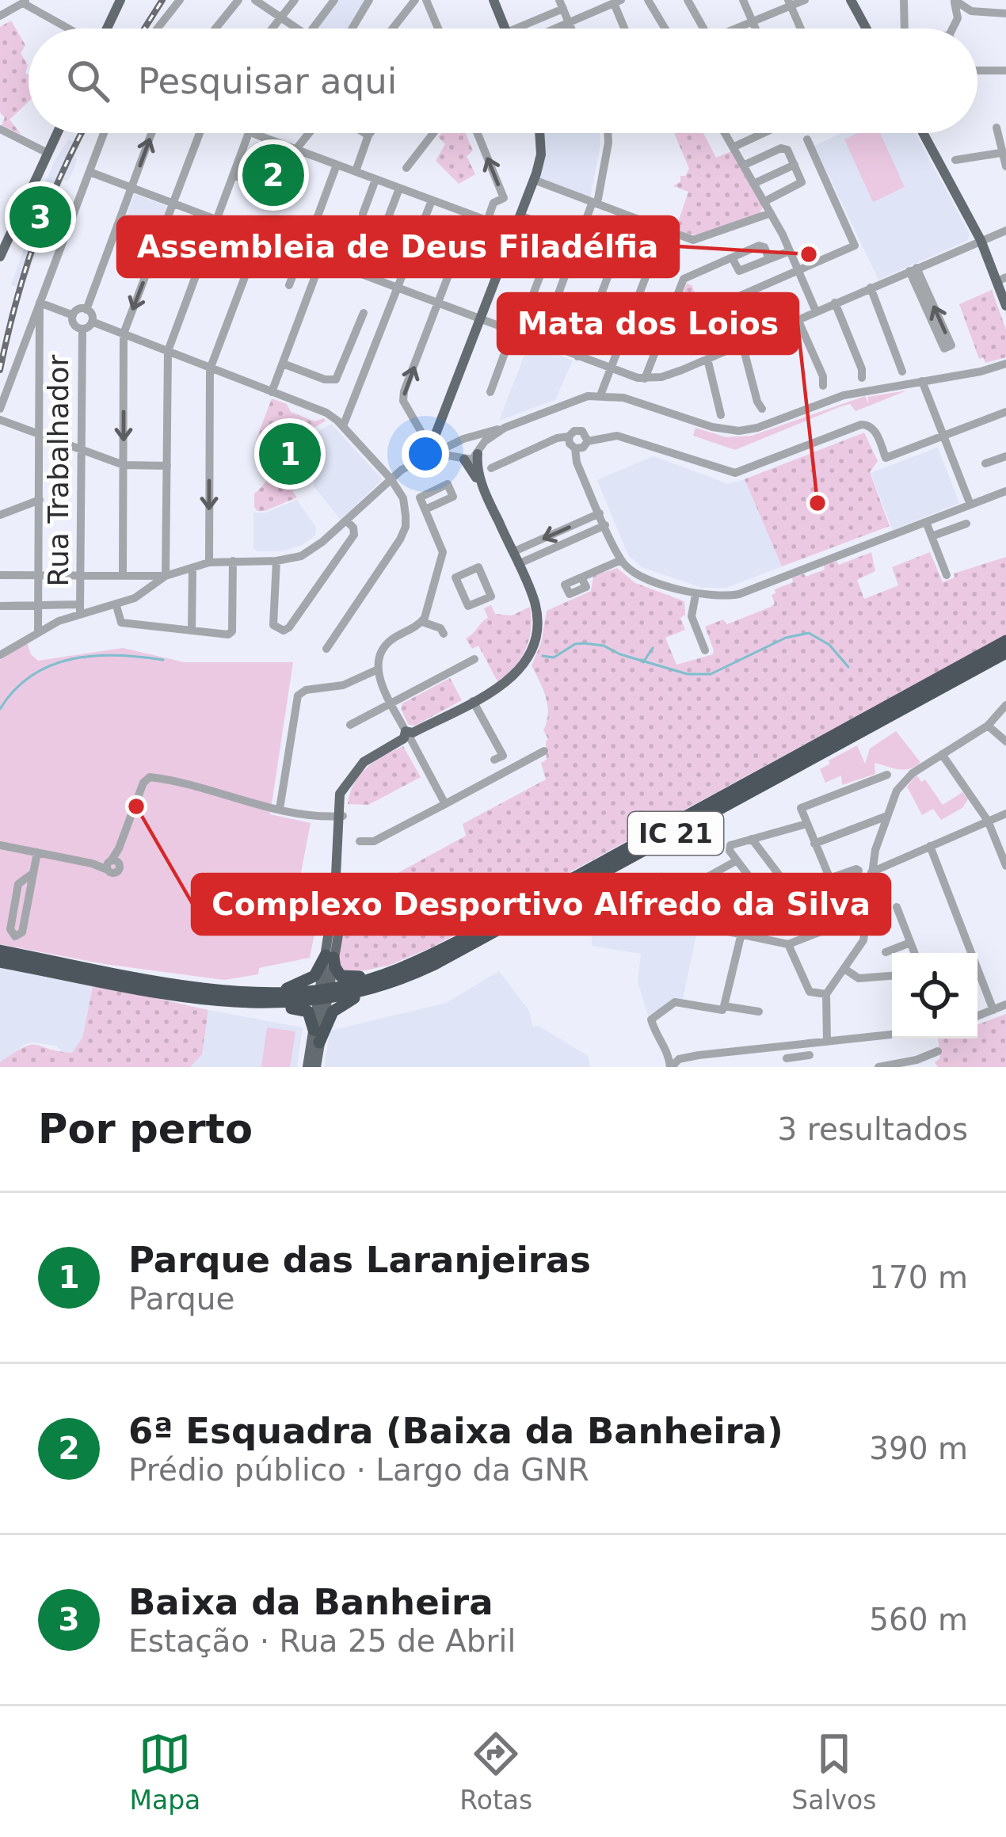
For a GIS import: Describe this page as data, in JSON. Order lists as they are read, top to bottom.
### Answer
{
  "streets": {
    "highway": ["IC 21"],
    "street": ["Rua Trabalhador"]
  },
  "places": ["Assembleia de Deus Filadélfia", "Mata dos Loios", "Complexo Desportivo Alfredo da Silva"],
  "page": {
    "search": "Pesquisar aqui",
    "pins": ["2", "3", "1"],
    "heading": ["Por perto", "3 resultados"],
    "list": [
      {
        "mark": "1",
        "name": "Parque das Laranjeiras",
        "note": "Parque",
        "value": "170 m"
      },
      {
        "mark": "2",
        "name": "6ª Esquadra (Baixa da Banheira)",
        "note": "Prédio público · Largo da GNR",
        "value": "390 m"
      },
      {
        "mark": "3",
        "name": "Baixa da Banheira",
        "note": "Estação · Rua 25 de Abril",
        "value": "560 m"
      }
    ],
    "nav": ["Mapa", "Rotas", "Salvos"]
  }
}
